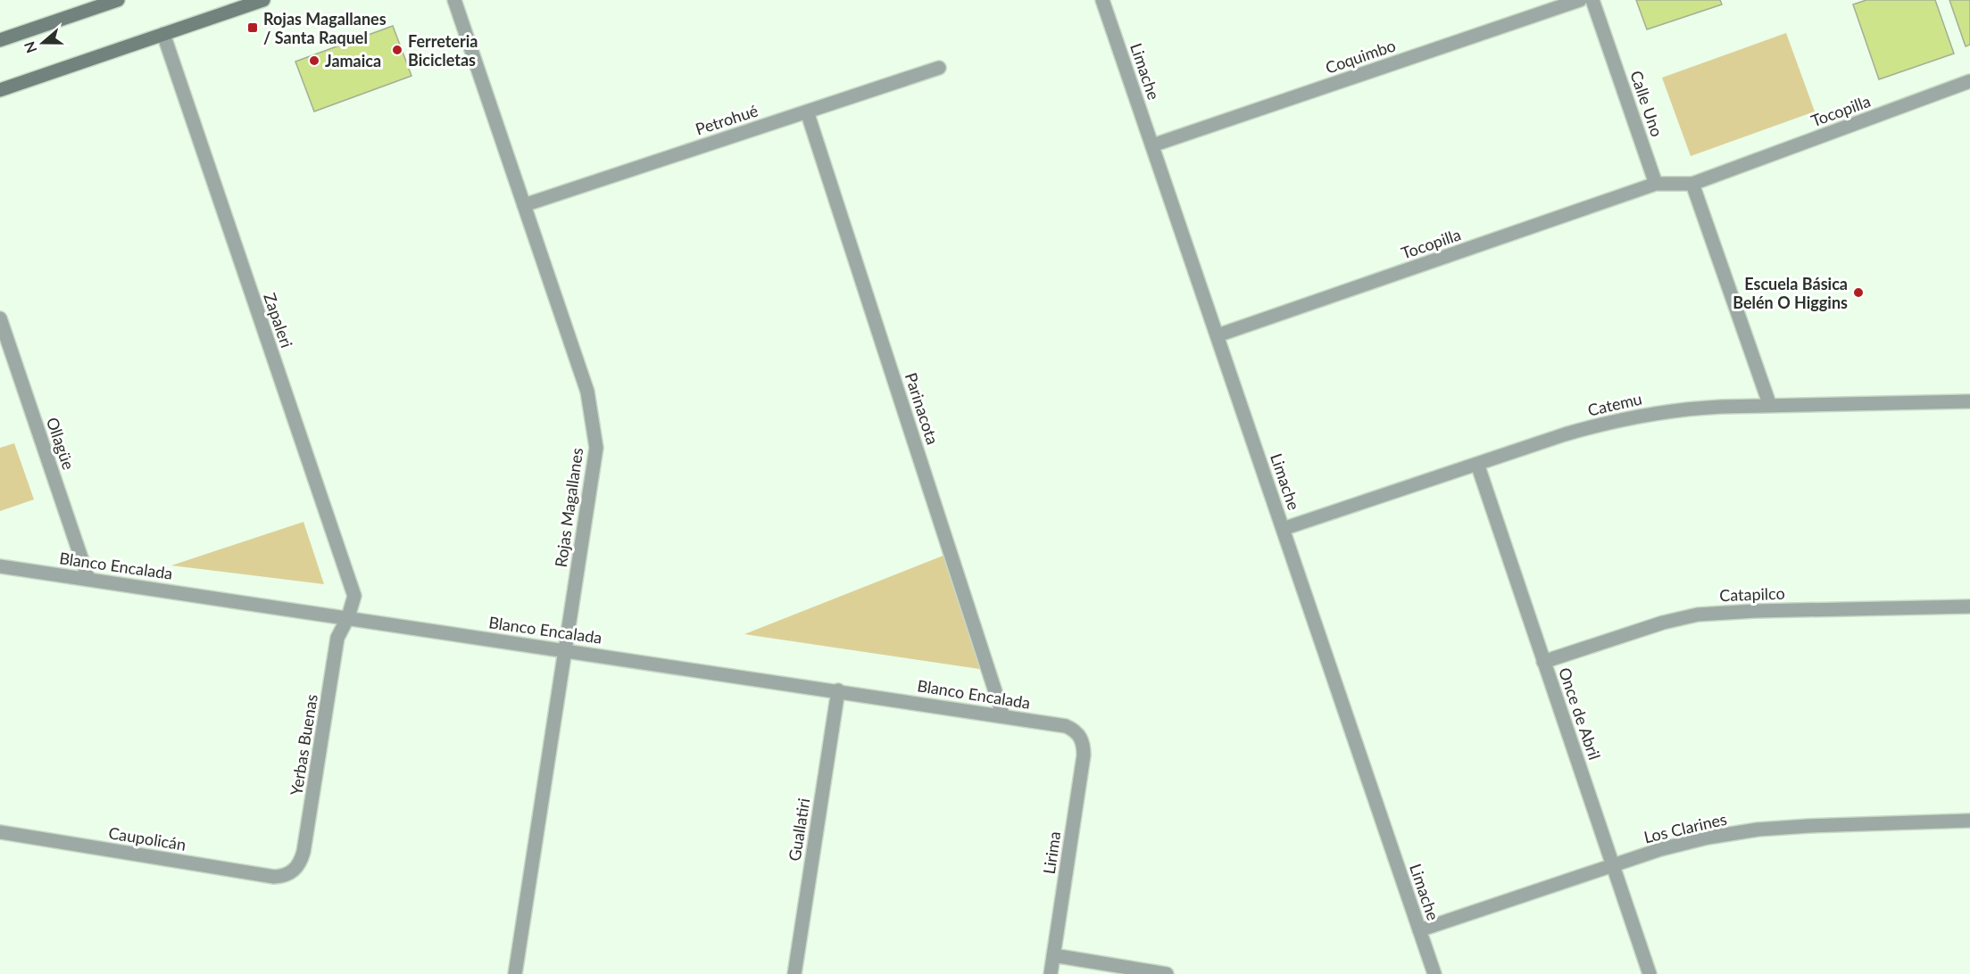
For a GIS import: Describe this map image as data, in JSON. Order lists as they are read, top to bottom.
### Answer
{
  "streets": {
    "street": [
      "Coquimbo",
      "Limache",
      "Calle Uno",
      "Tocopilla",
      "Petrohué",
      "Zapaleri",
      "Catemu",
      "Parinacota",
      "Ollagüe",
      "Rojas Magallanes",
      "Blanco Encalada",
      "Catapilco",
      "Once de Abril",
      "Yerbas Buenas",
      "Los Clarines",
      "Guallatiri",
      "Caupolicán",
      "Lirima"
    ]
  },
  "crossings": [
    ["Coquimbo", "Limache"],
    ["Limache", "Tocopilla"],
    ["Limache", "Catemu"],
    ["Limache", "Los Clarines"],
    ["Calle Uno", "Tocopilla"],
    ["Petrohué", "Parinacota"],
    ["Petrohué", "Rojas Magallanes"],
    ["Zapaleri", "Blanco Encalada"],
    ["Zapaleri", "Yerbas Buenas"],
    ["Catemu", "Once de Abril"],
    ["Parinacota", "Blanco Encalada"],
    ["Ollagüe", "Blanco Encalada"],
    ["Rojas Magallanes", "Blanco Encalada"],
    ["Blanco Encalada", "Yerbas Buenas"],
    ["Blanco Encalada", "Guallatiri"],
    ["Blanco Encalada", "Lirima"],
    ["Catapilco", "Once de Abril"],
    ["Once de Abril", "Los Clarines"],
    ["Yerbas Buenas", "Caupolicán"]
  ],
  "places": {
    "transit": ["Rojas Magallanes / Santa Raquel"],
    "other": ["Ferreteria Bicicletas", "Jamaica", "Escuela Básica Belén O Higgins"]
  },
  "north": "left"
}
